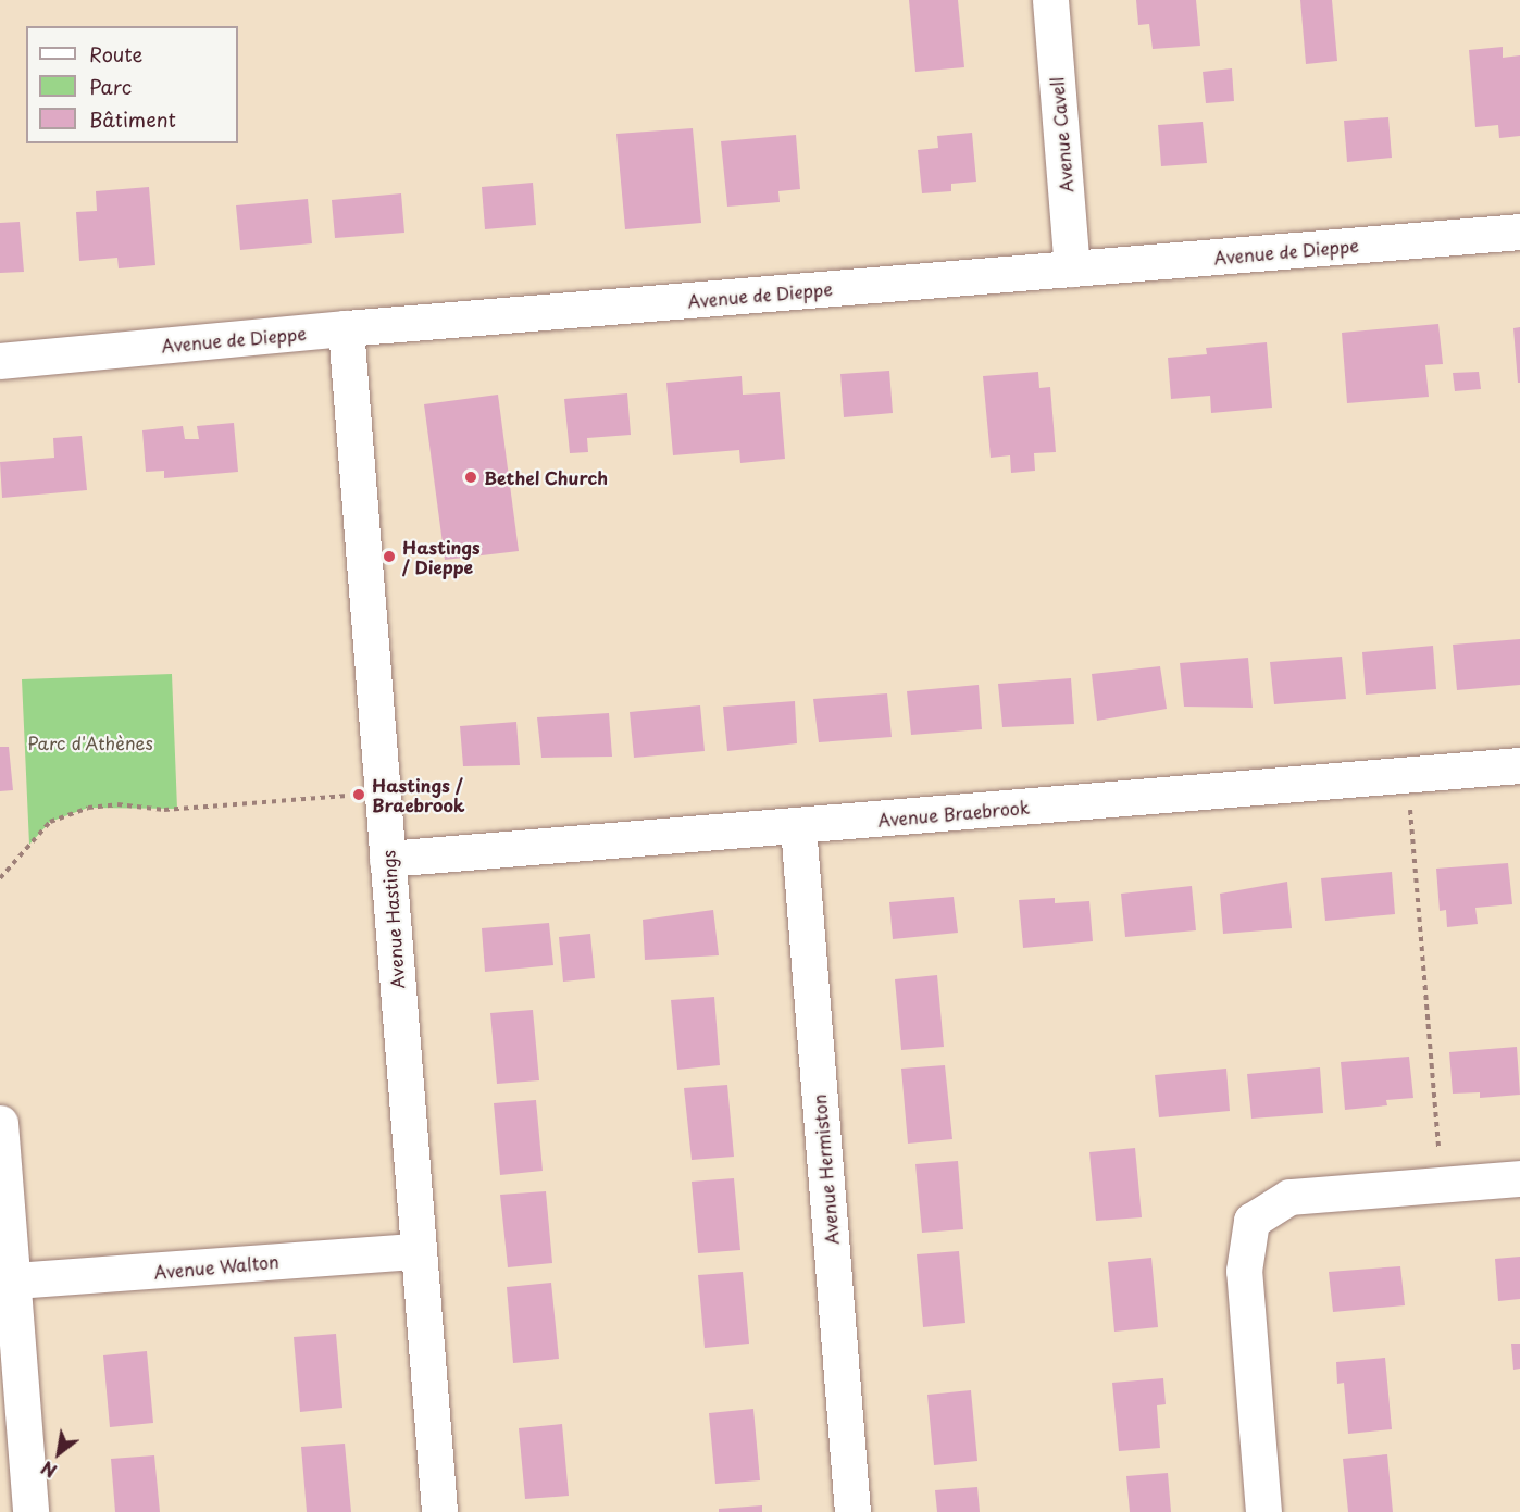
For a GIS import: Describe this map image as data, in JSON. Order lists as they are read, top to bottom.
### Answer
{
  "streets": {
    "street": [
      "Avenue Cavell",
      "Avenue de Dieppe",
      "Avenue Braebrook",
      "Avenue Hastings",
      "Avenue Hermiston",
      "Avenue Walton"
    ]
  },
  "crossings": [
    ["Avenue Cavell", "Avenue de Dieppe"],
    ["Avenue de Dieppe", "Avenue Hastings"],
    ["Avenue Braebrook", "Avenue Hastings"],
    ["Avenue Braebrook", "Avenue Hermiston"],
    ["Avenue Hastings", "Avenue Walton"]
  ],
  "parks": ["Parc d'Athènes"],
  "places": ["Bethel Church", "Hastings / Dieppe", "Hastings / Braebrook"],
  "legend": ["Route", "Parc", "Bâtiment"],
  "north": "bottom left"
}
